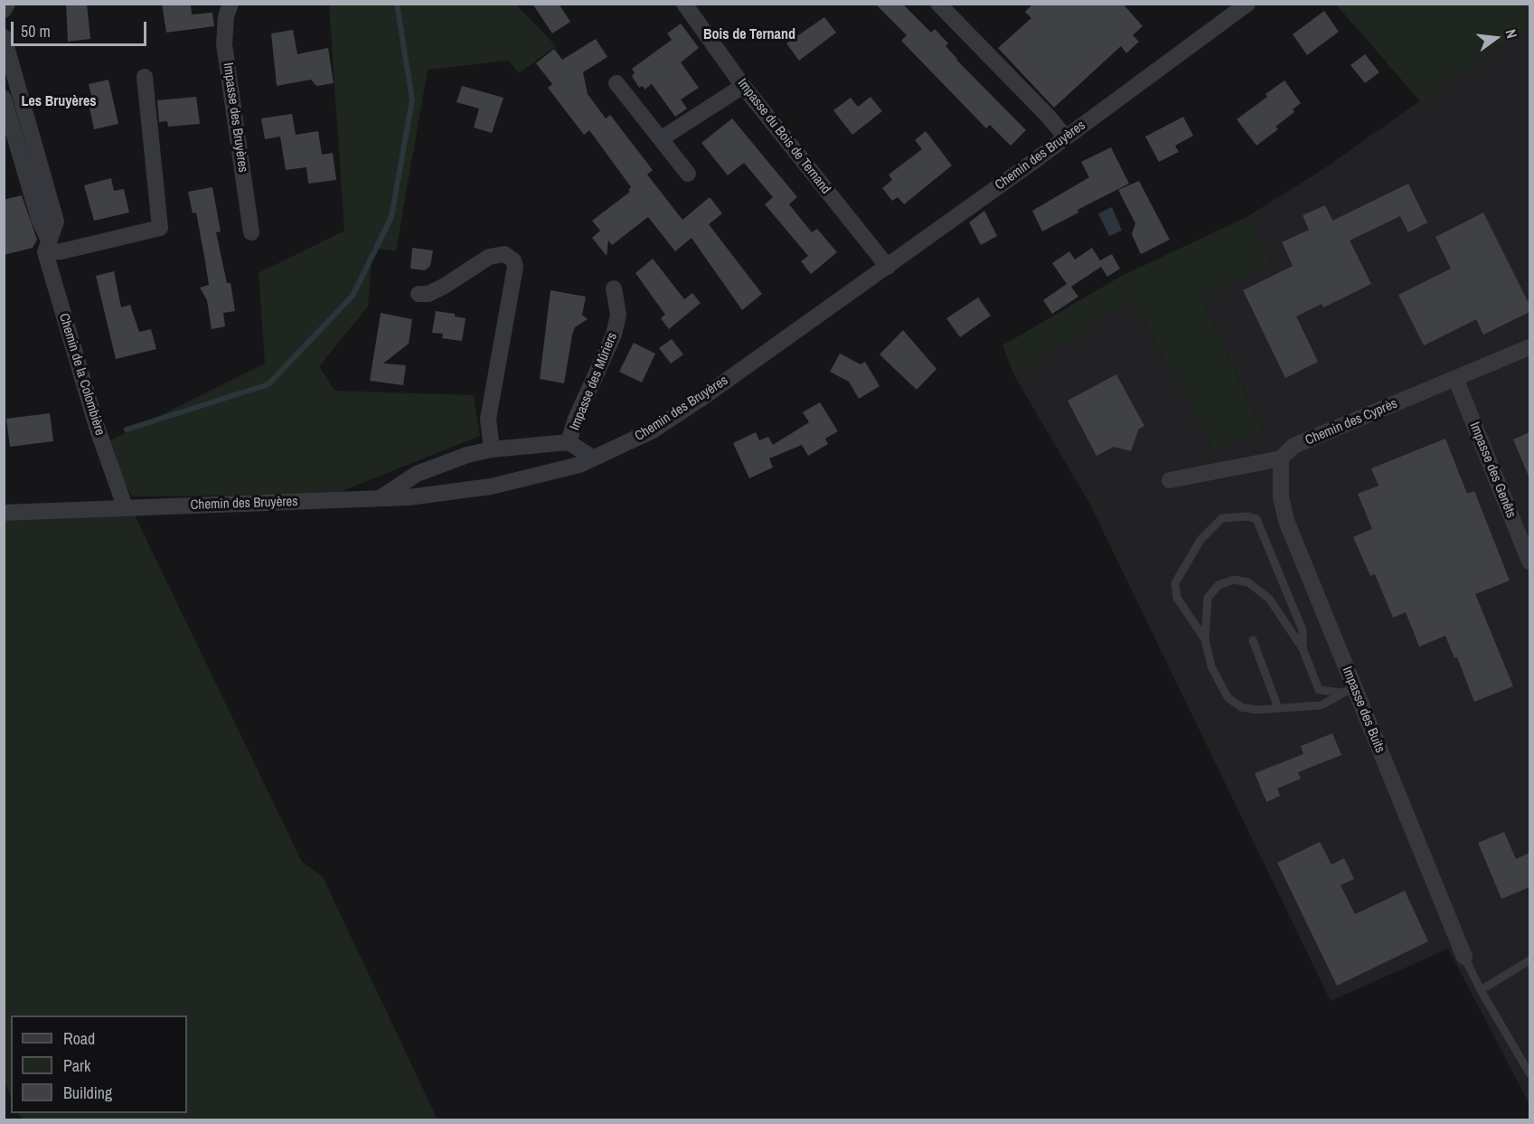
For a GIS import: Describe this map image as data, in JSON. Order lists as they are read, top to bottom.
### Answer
{
  "streets": {
    "street": [
      "Impasse des Bruyères",
      "Impasse du Bois de Ternand",
      "Chemin des Bruyères",
      "Chemin de la Colombière",
      "Impasse des Mûriers",
      "Chemin des Cyprès",
      "Impasse des Genêts",
      "Impasse des Buits"
    ]
  },
  "crossings": [
    ["Impasse du Bois de Ternand", "Chemin des Bruyères"],
    ["Chemin des Bruyères", "Chemin de la Colombière"],
    ["Chemin des Bruyères", "Impasse des Mûriers"],
    ["Chemin des Cyprès", "Impasse des Genêts"],
    ["Chemin des Cyprès", "Impasse des Buits"]
  ],
  "districts": ["Bois de Ternand", "Les Bruyères"],
  "legend": ["Road", "Park", "Building"],
  "scale_bar": "50 m",
  "north": "right"
}
